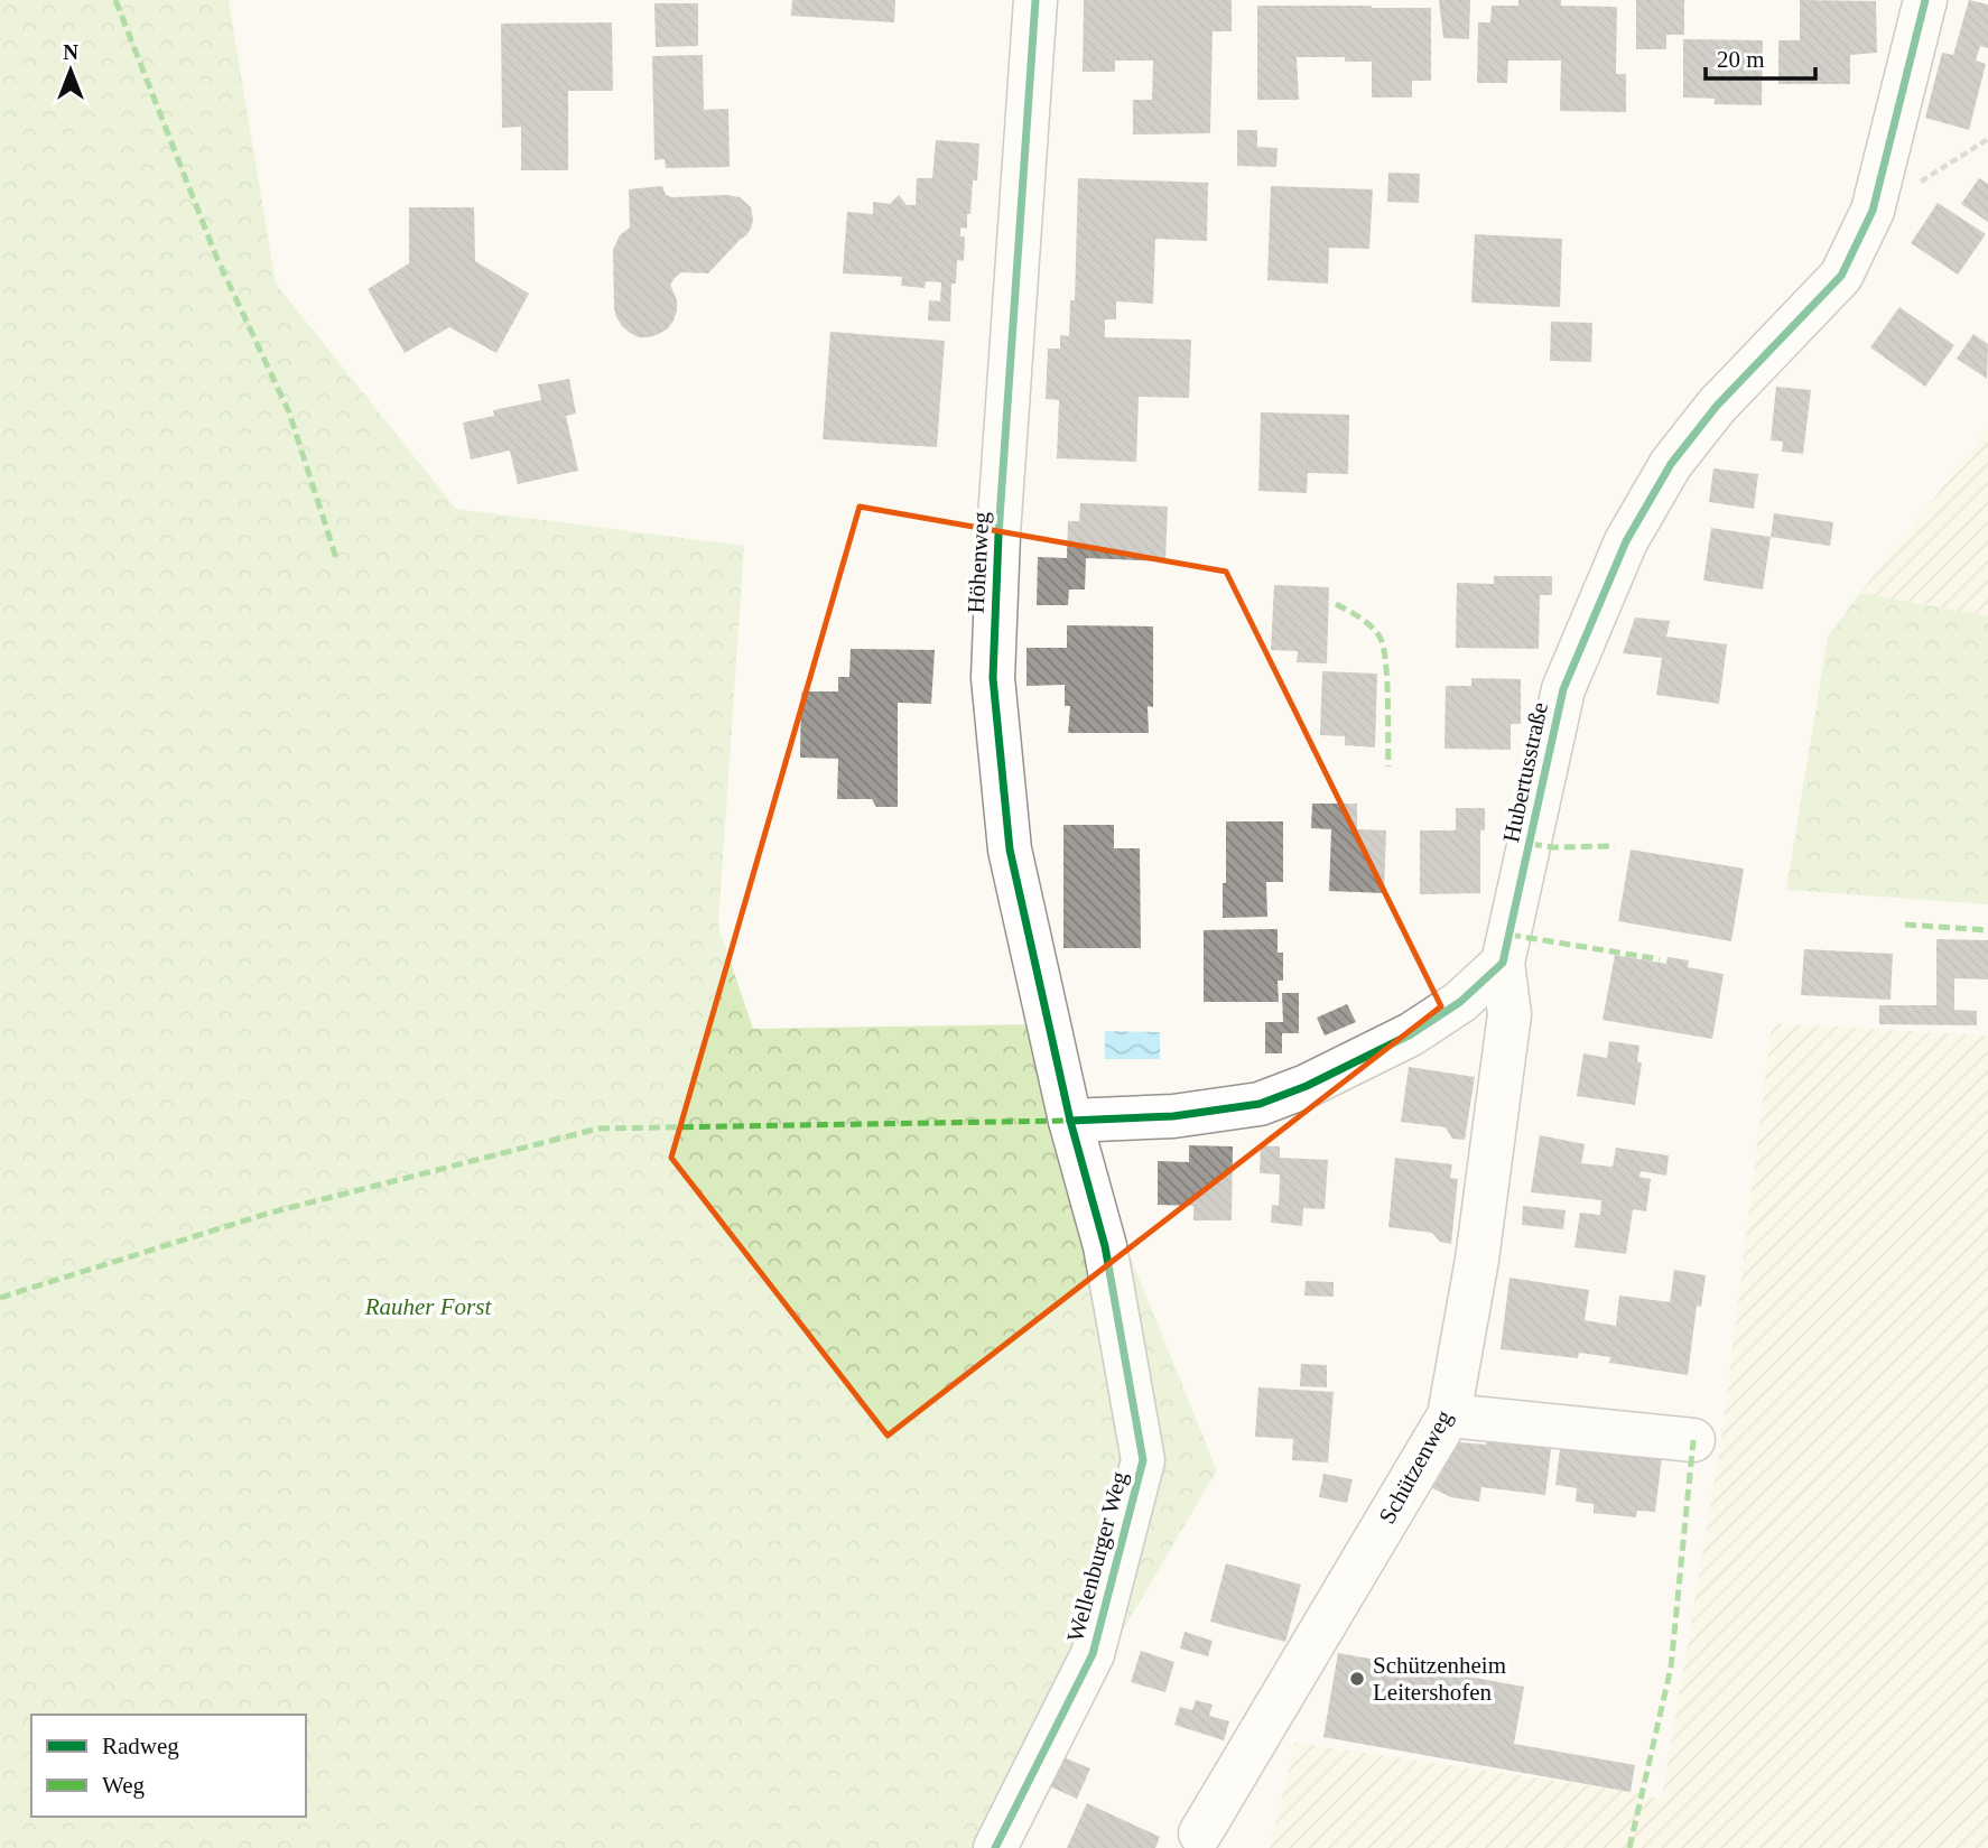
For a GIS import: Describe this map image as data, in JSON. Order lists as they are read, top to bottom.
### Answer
{
  "streets": {
    "street": [
      "Höhenweg",
      "Hubertusstraße",
      "Schützenweg",
      "Wellenburger Weg"
    ]
  },
  "crossings": [
    ["Höhenweg", "Wellenburger Weg"],
    ["Hubertusstraße", "Schützenweg"]
  ],
  "parks": ["Rauher Forst"],
  "places": ["Schützenheim Leitershofen"],
  "legend": ["Radweg", "Weg"],
  "scale_bar": "20 m",
  "north": "top"
}
